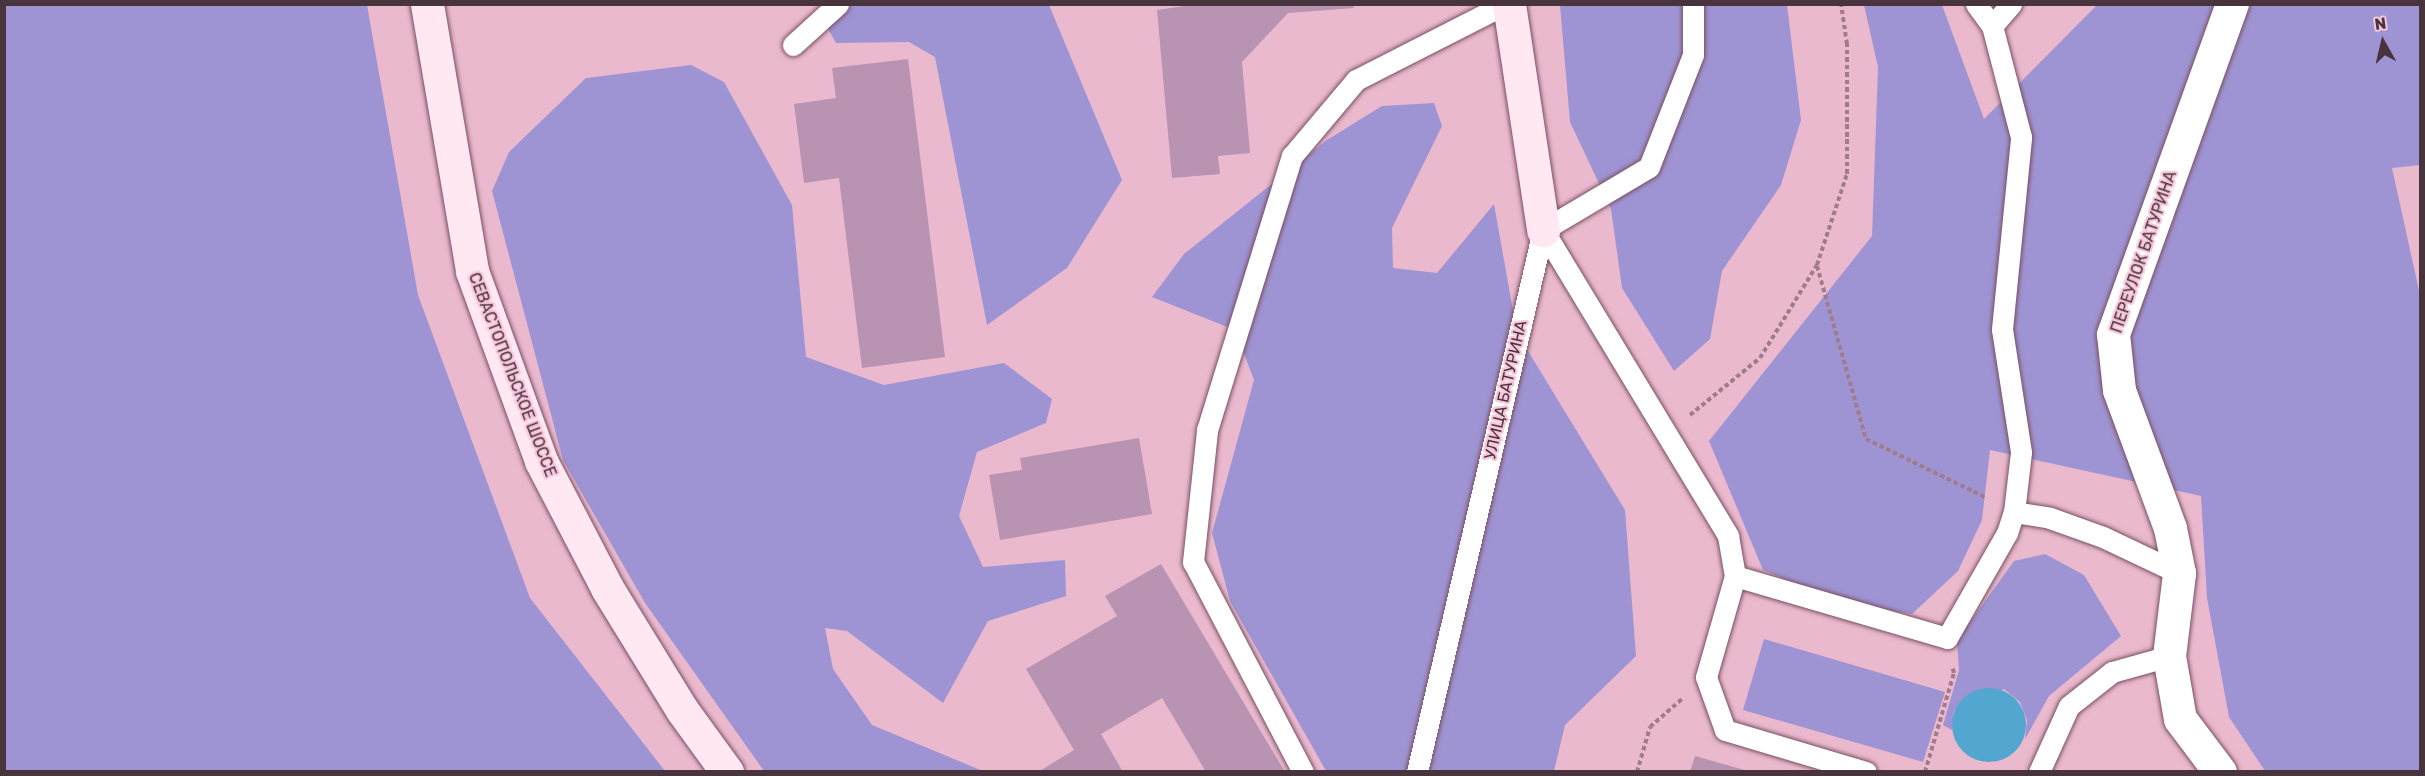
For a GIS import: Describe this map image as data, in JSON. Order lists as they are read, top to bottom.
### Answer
{
  "streets": {
    "main road": ["СЕВАСТОПОЛЬСКОЕ ШОССЕ", "УЛИЦА БАТУРИНА"],
    "street": ["ПЕРЕУЛОК БАТУРИНА"]
  },
  "north": "top"
}
